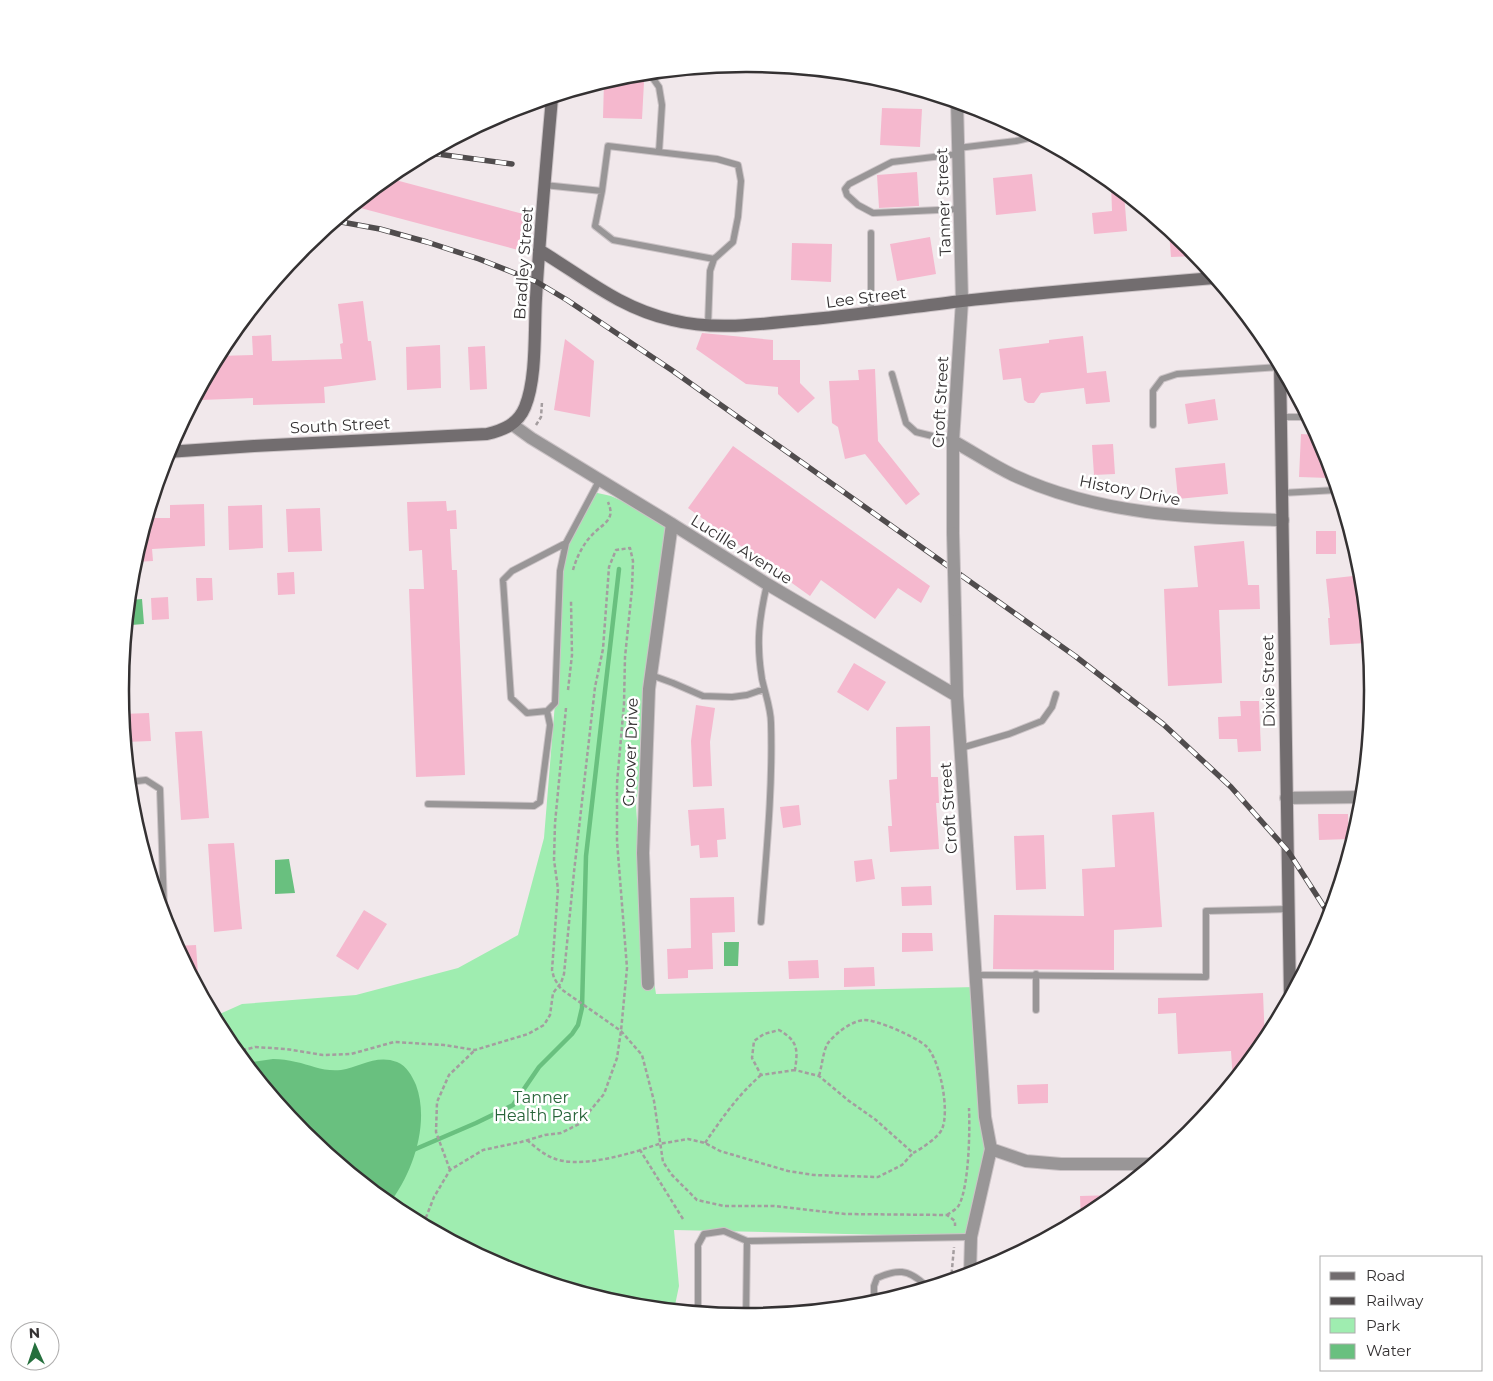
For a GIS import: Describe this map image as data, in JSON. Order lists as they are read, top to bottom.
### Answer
{
  "streets": {
    "street": [
      "Tanner Street",
      "Bradley Street",
      "Lee Street",
      "Croft Street",
      "South Street",
      "History Drive",
      "Lucille Avenue",
      "Dixie Street",
      "Groover Drive"
    ]
  },
  "crossings": [
    ["Tanner Street", "Lee Street"],
    ["Tanner Street", "Croft Street"],
    ["Bradley Street", "Lee Street"],
    ["Bradley Street", "South Street"],
    ["Bradley Street", "Lucille Avenue"],
    ["Lee Street", "Croft Street"],
    ["Croft Street", "History Drive"],
    ["Croft Street", "Lucille Avenue"],
    ["South Street", "Lucille Avenue"],
    ["History Drive", "Dixie Street"],
    ["Lucille Avenue", "Groover Drive"]
  ],
  "parks": ["Tanner Health Park"],
  "legend": [
    "Road",
    "Railway",
    "Park",
    "Water"
  ],
  "north": "top"
}
